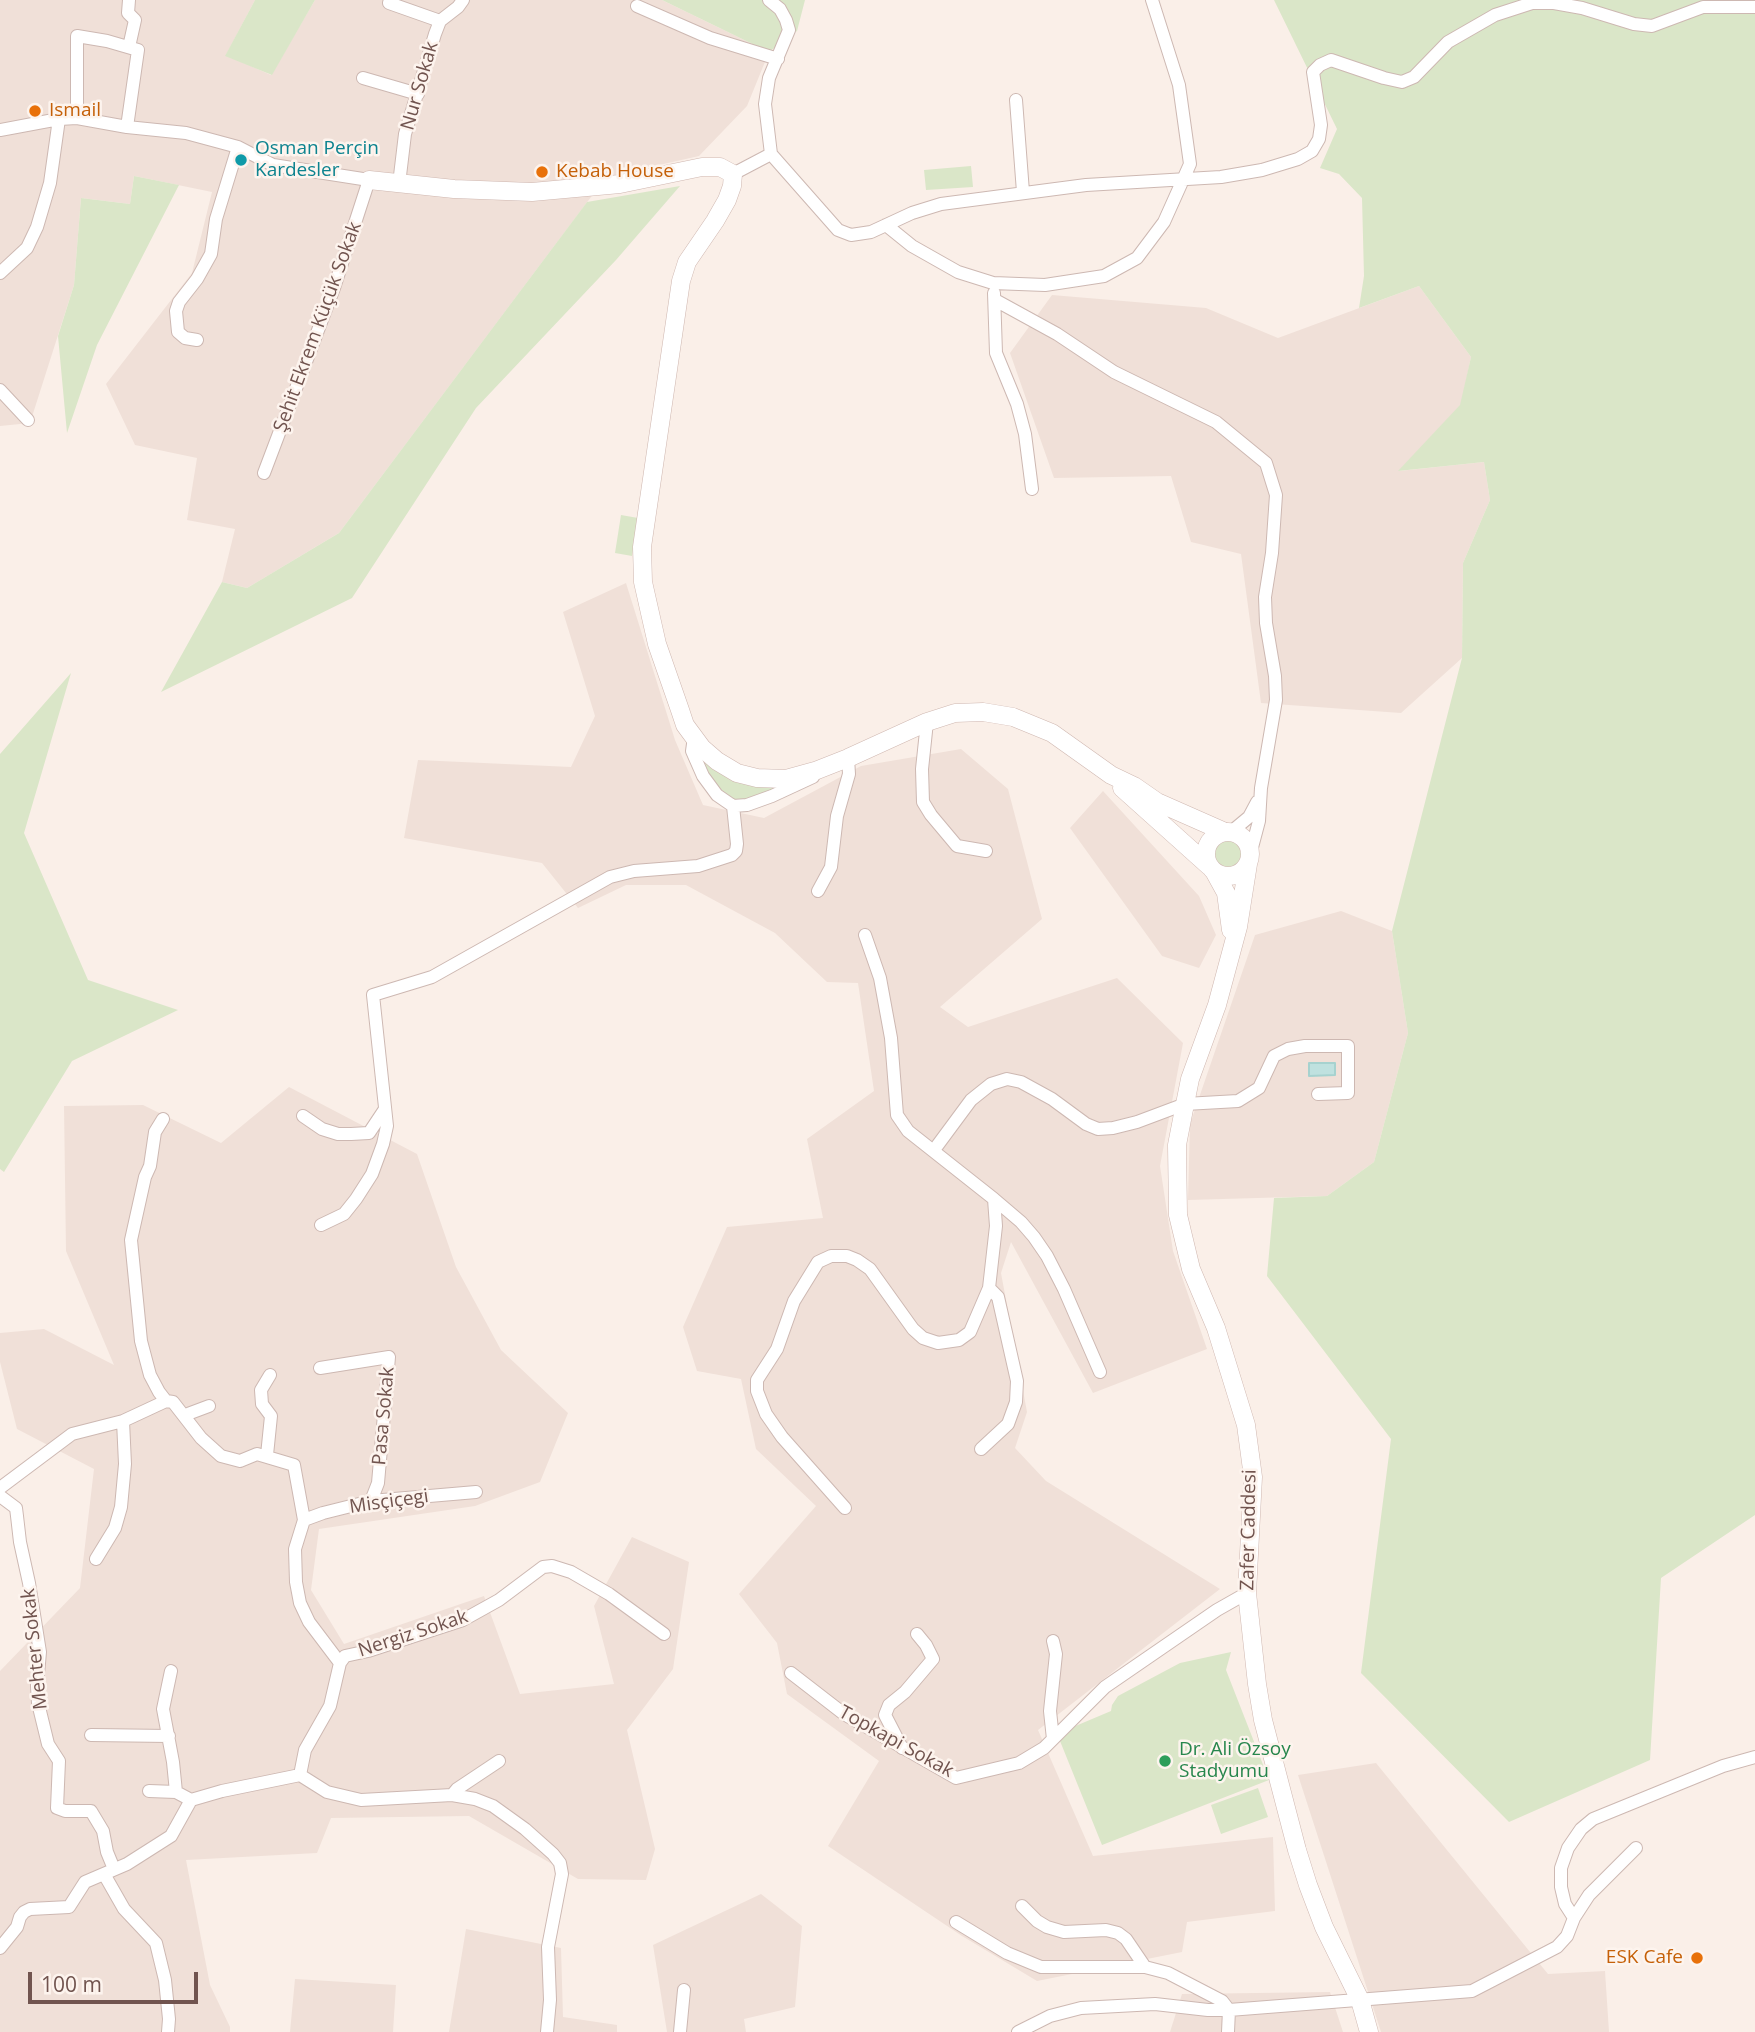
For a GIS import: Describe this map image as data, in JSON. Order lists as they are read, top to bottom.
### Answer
{
  "streets": {
    "street": [
      "Nur Sokak",
      "Şehit Ekrem Küçük Sokak",
      "Pasa Sokak",
      "Misçiçegi",
      "Zafer Caddesi",
      "Nergiz Sokak",
      "Mehter Sokak",
      "Topkapi Sokak"
    ]
  },
  "crossings": [
    ["Pasa Sokak", "Misçiçegi"],
    ["Zafer Caddesi", "Topkapi Sokak"]
  ],
  "places": [
    "Ismail",
    "Osman Perçin Kardesler",
    "Kebab House",
    "Dr. Ali Özsoy Stadyumu",
    "ESK Cafe"
  ],
  "scale_bar": "100 m"
}
